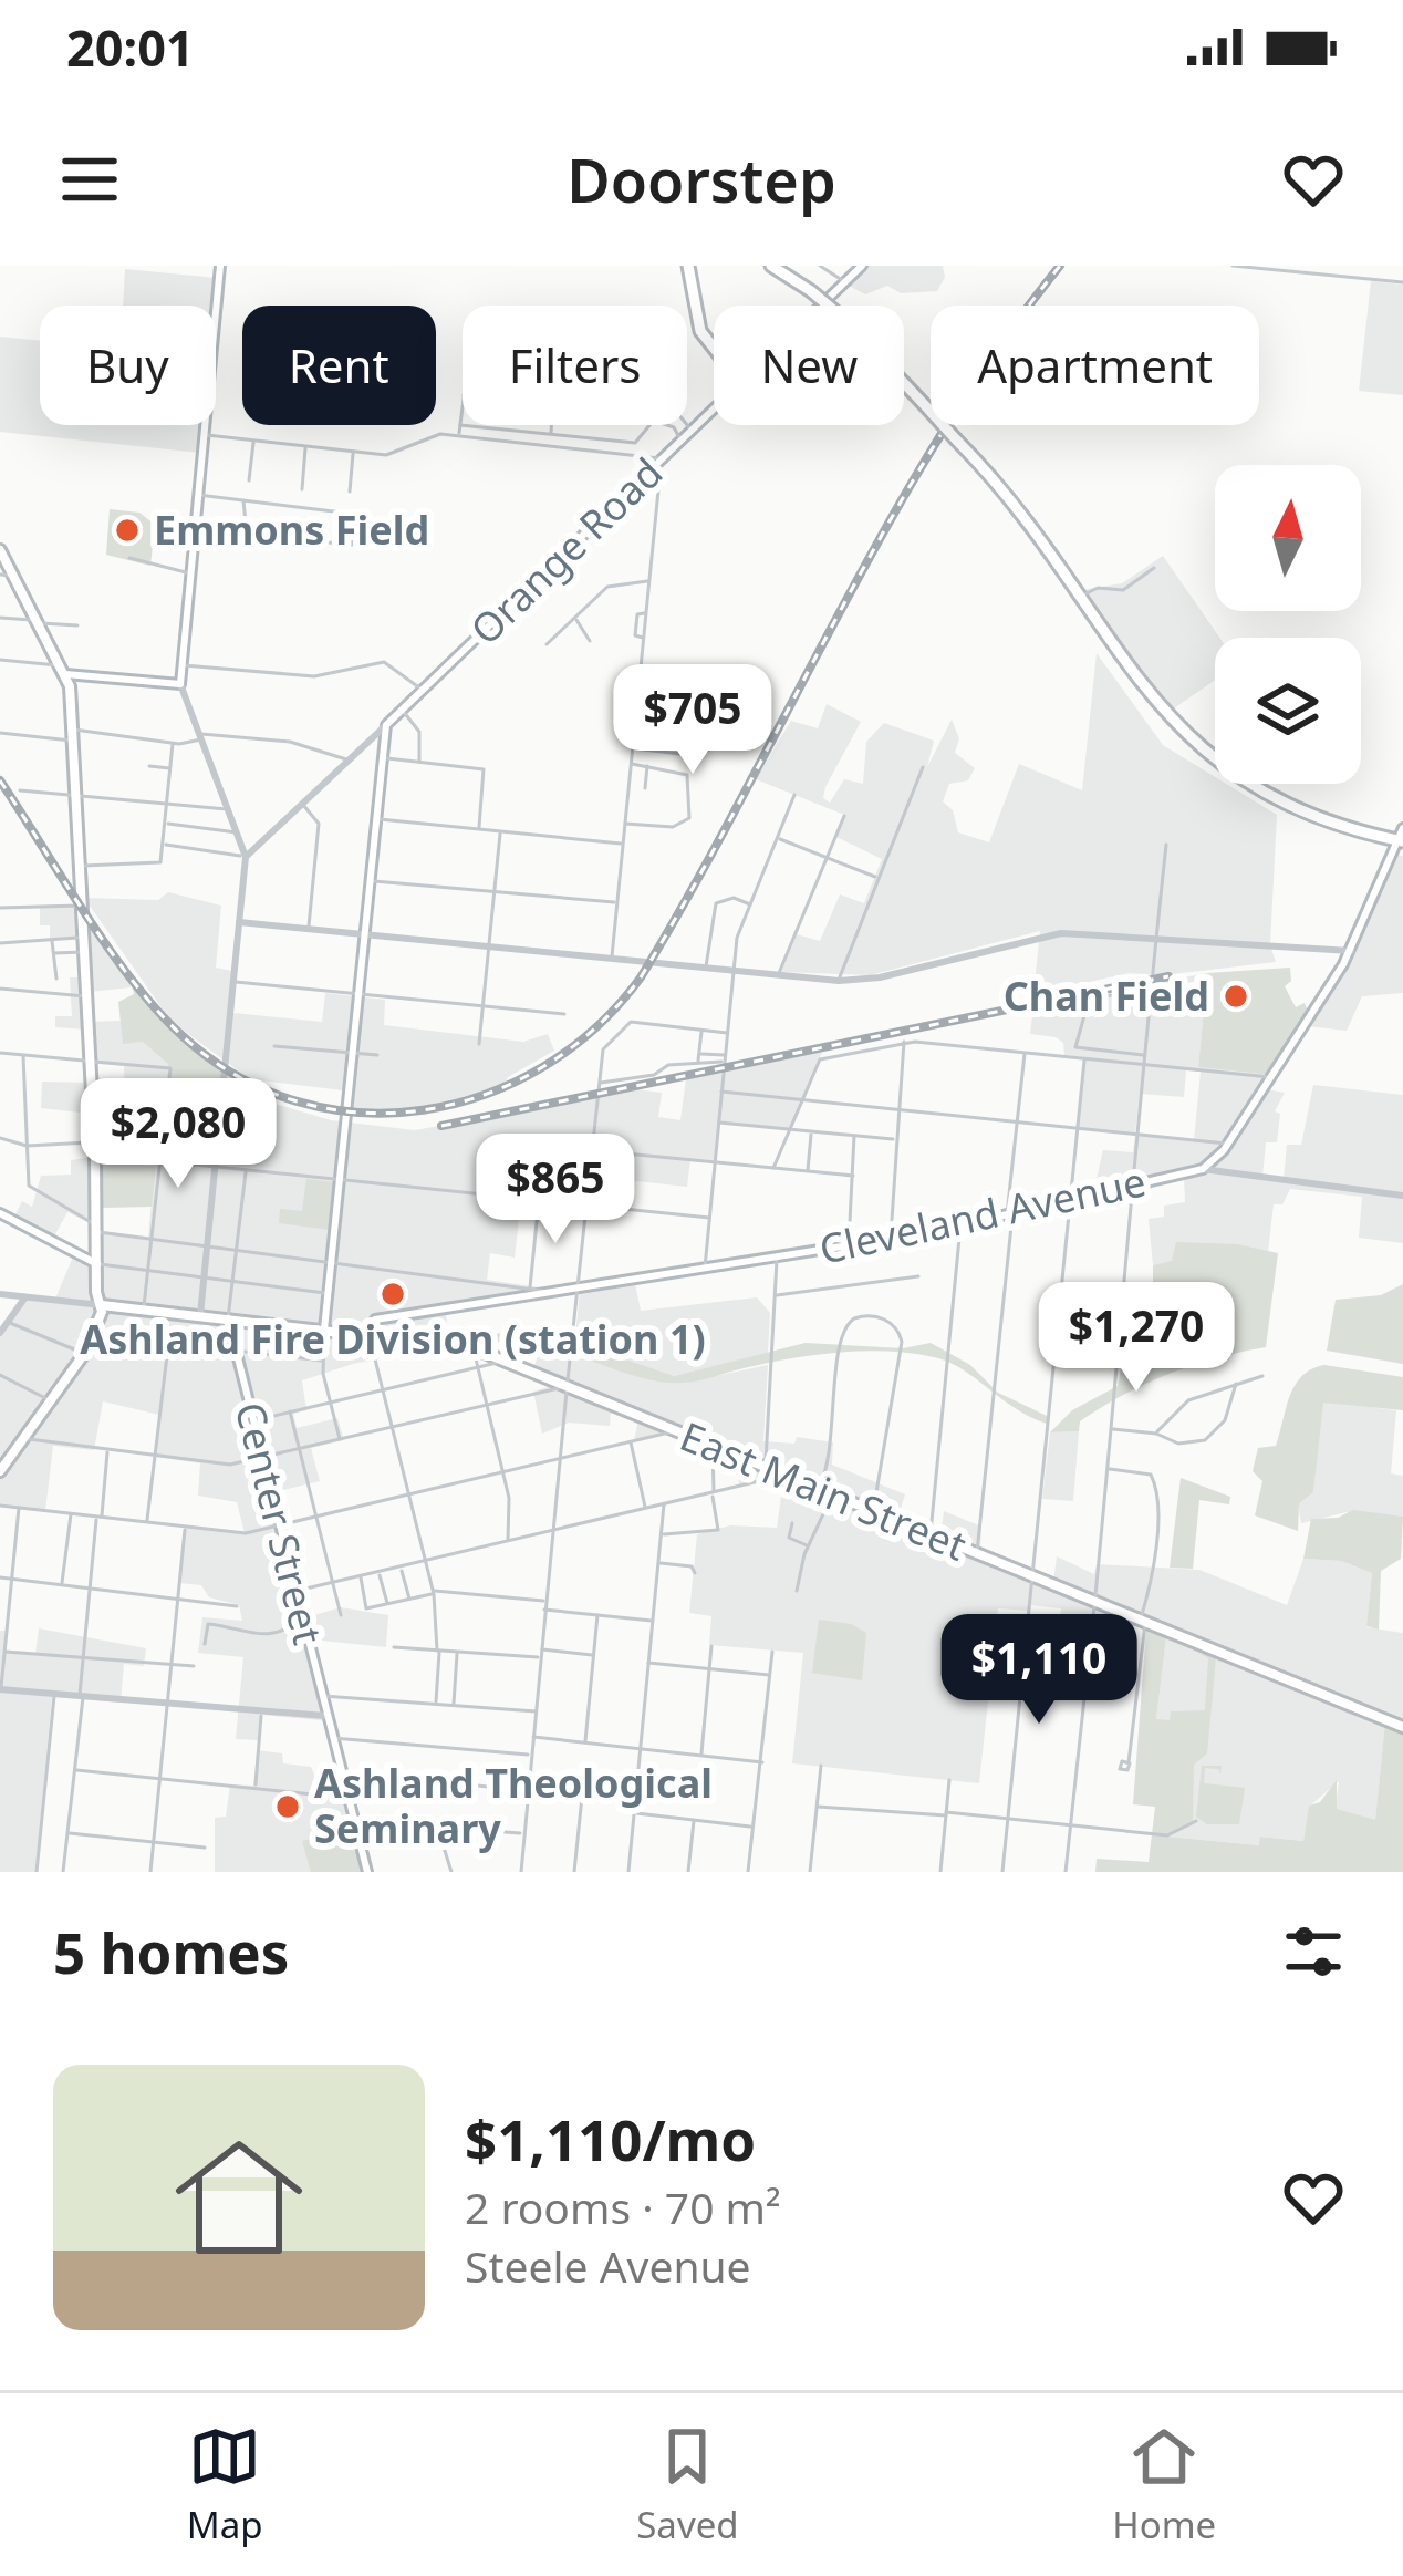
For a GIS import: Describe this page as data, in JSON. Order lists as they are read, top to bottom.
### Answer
{
  "streets": {
    "main road": [
      "Orange Road",
      "Cleveland Avenue",
      "East Main Street",
      "Center Street"
    ]
  },
  "crossings": [
    ["Cleveland Avenue", "East Main Street"],
    ["East Main Street", "Center Street"]
  ],
  "places": [
    "Emmons Field",
    "Chan Field",
    "Ashland Fire Division (station 1)",
    "Ashland Theological Seminary"
  ],
  "north": "top",
  "page": {
    "status": "20:01",
    "header": "Doorstep",
    "chip": [
      "Buy",
      "Rent",
      "Filters",
      "New",
      "Apartment"
    ],
    "price": [
      "$705",
      "$2,080",
      "$865",
      "$1,270",
      "$1,110"
    ],
    "heading": "5 homes",
    "list": [
      {
        "name": "$1,110/mo",
        "note": "2 rooms · 70 m² · Steele Avenue"
      }
    ],
    "tabs": ["Map", "Saved", "Home"]
  }
}
